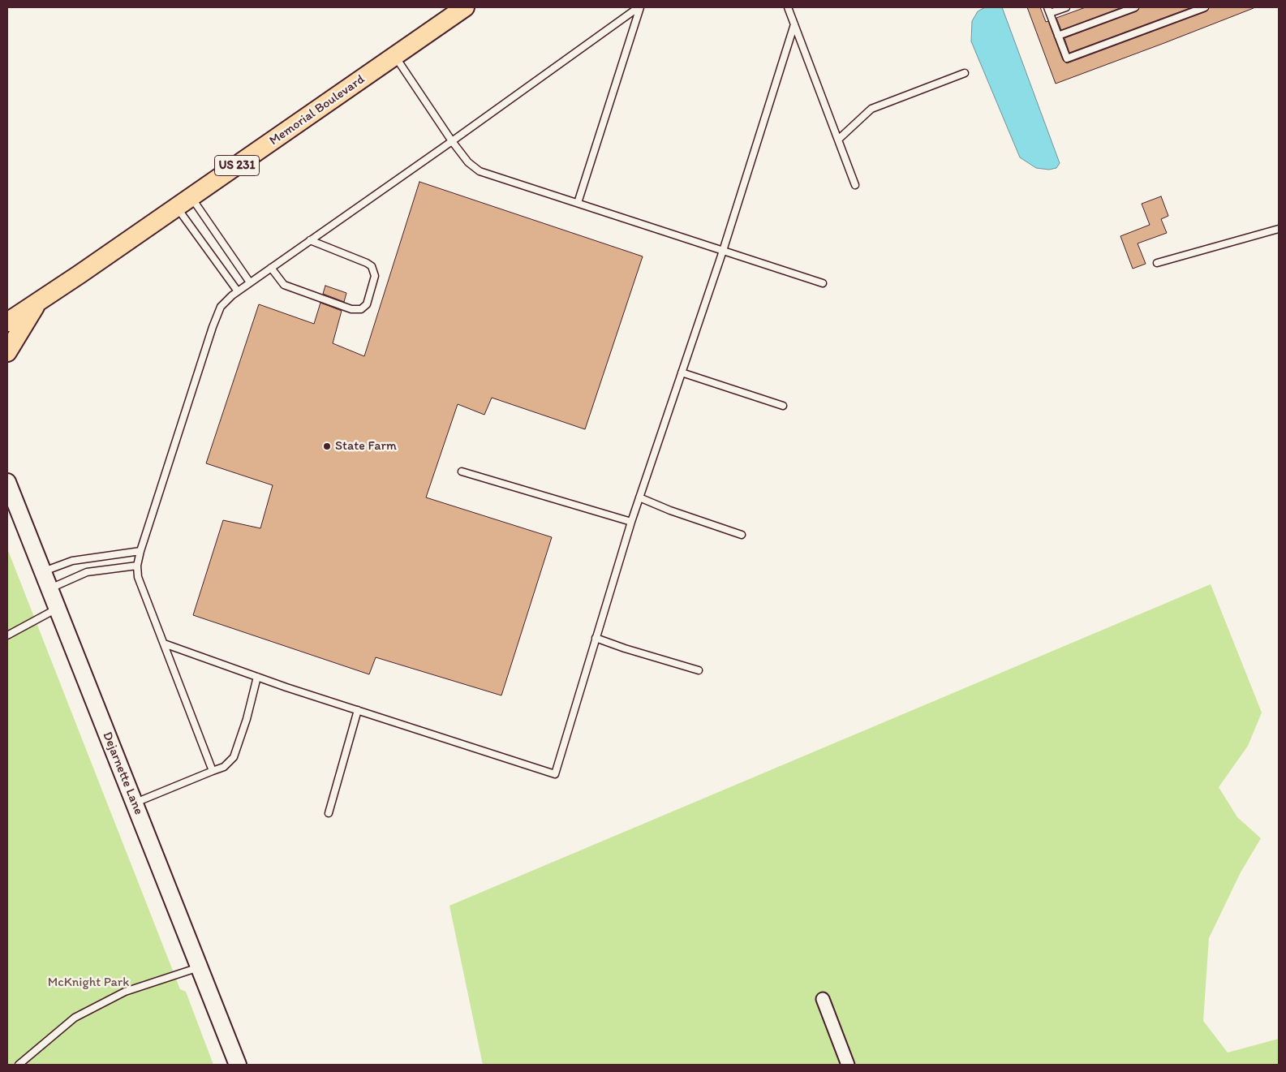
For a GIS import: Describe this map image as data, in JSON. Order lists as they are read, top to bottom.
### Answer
{
  "streets": {
    "main road": ["Memorial Boulevard", "US 231", "Dejarnette Lane"]
  },
  "parks": ["McKnight Park"],
  "places": ["State Farm"]
}
